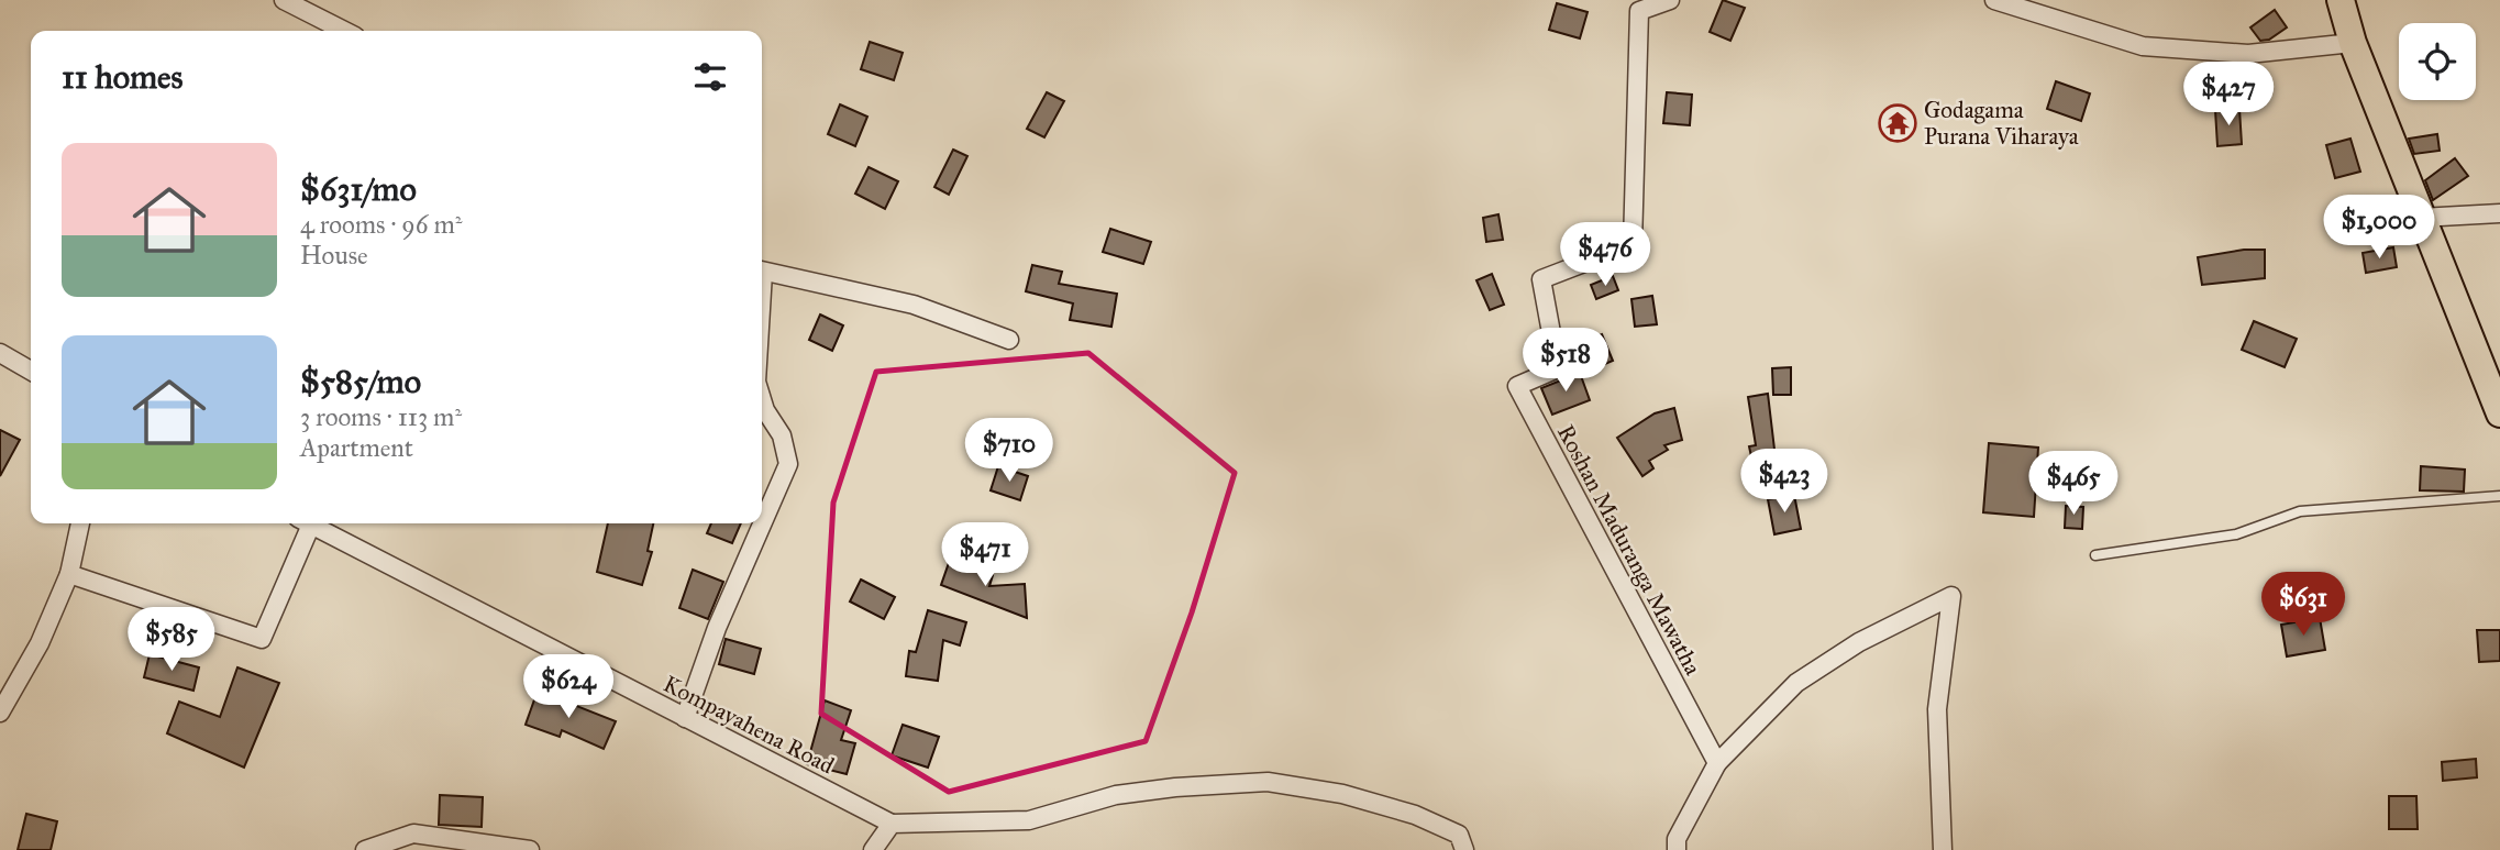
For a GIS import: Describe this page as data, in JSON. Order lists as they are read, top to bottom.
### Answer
{
  "streets": {
    "street": ["Roshan Maduranga Mawatha", "Kompayahena Road"]
  },
  "places": {
    "temple": ["Godagama Purana Viharaya"]
  },
  "page": {
    "heading": "11 homes",
    "price": [
      "$427",
      "$1,000",
      "$476",
      "$518",
      "$710",
      "$423",
      "$465",
      "$471",
      "$631",
      "$585",
      "$624"
    ],
    "list": [
      {
        "name": "$631/mo",
        "note": "4 rooms · 96 m² · House"
      },
      {
        "name": "$585/mo",
        "note": "3 rooms · 113 m² · Apartment"
      }
    ]
  }
}
